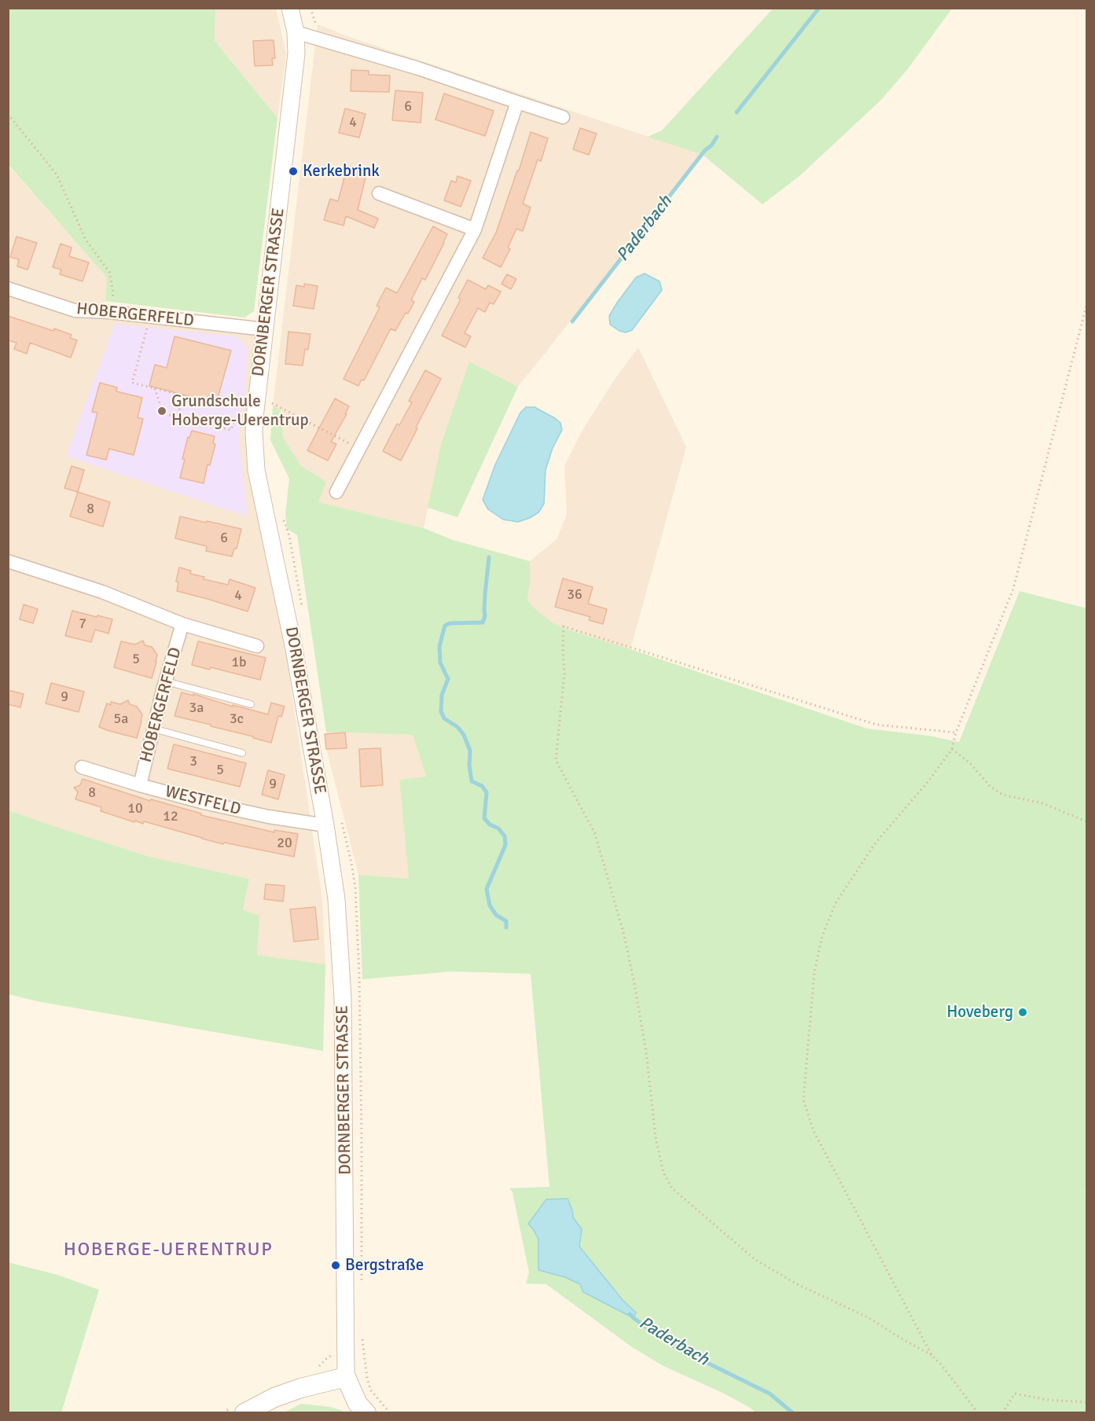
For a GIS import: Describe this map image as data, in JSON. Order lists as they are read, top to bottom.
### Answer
{
  "streets": {
    "main road": ["DORNBERGER STRASSE"],
    "street": ["HOBERGERFELD", "WESTFELD"]
  },
  "crossings": [
    ["DORNBERGER STRASSE", "HOBERGERFELD"],
    ["DORNBERGER STRASSE", "WESTFELD"],
    ["HOBERGERFELD", "WESTFELD"]
  ],
  "districts": ["HOBERGE-UERENTRUP"],
  "water": ["Paderbach"],
  "places": [
    "Kerkebrink",
    "Grundschule Hoberge-Uerentrup",
    "Hoveberg",
    "Bergstraße"
  ],
  "house_numbers": [
    "6",
    "4",
    "8",
    "6",
    "36",
    "4",
    "7",
    "5",
    "1b",
    "9",
    "3a",
    "5a",
    "3c",
    "3",
    "5",
    "9",
    "8",
    "10",
    "12",
    "20"
  ]
}
